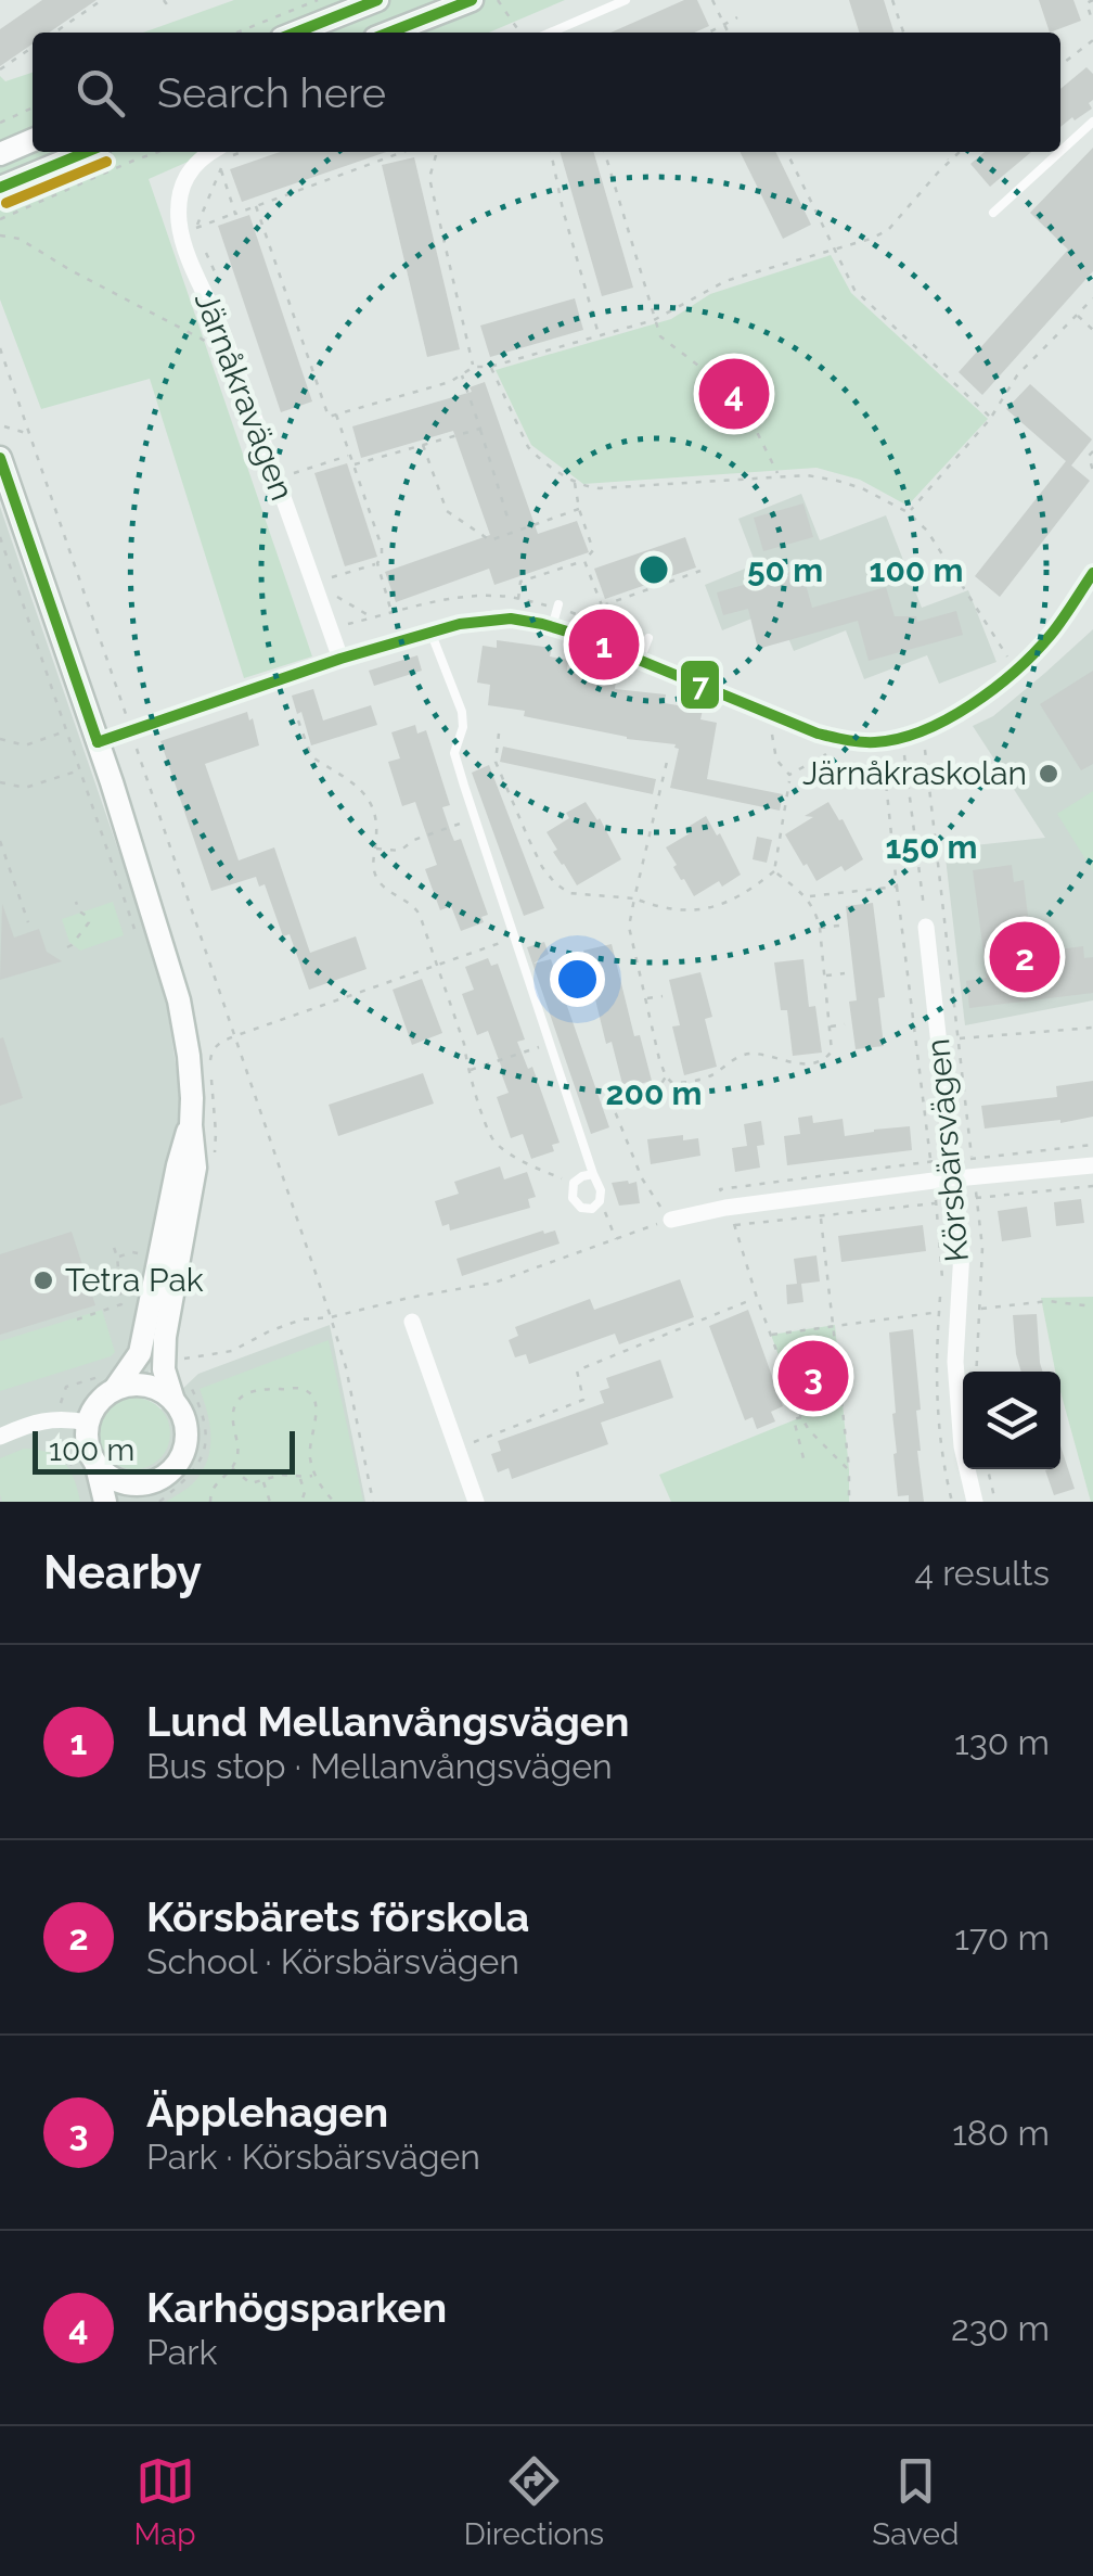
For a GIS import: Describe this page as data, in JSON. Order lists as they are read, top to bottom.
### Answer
{
  "streets": {
    "street": ["Järnåkravägen", "Körsbärsvägen"]
  },
  "places": ["Järnåkraskolan", "Tetra Pak"],
  "lines": ["transit line 130", "transit line 7"],
  "scale_bar": "100 m",
  "page": {
    "search": "Search here",
    "pins": [
      "4",
      "1",
      "2",
      "3"
    ],
    "scale": "100 m",
    "heading": ["Nearby", "4 results"],
    "list": [
      {
        "mark": "1",
        "name": "Lund Mellanvångsvägen",
        "note": "Bus stop · Mellanvångsvägen",
        "value": "130 m"
      },
      {
        "mark": "2",
        "name": "Körsbärets förskola",
        "note": "School · Körsbärsvägen",
        "value": "170 m"
      },
      {
        "mark": "3",
        "name": "Äpplehagen",
        "note": "Park · Körsbärsvägen",
        "value": "180 m"
      },
      {
        "mark": "4",
        "name": "Karhögsparken",
        "note": "Park",
        "value": "230 m"
      }
    ],
    "nav": ["Map", "Directions", "Saved"]
  },
  "rings": [
    "50 m",
    "100 m",
    "150 m",
    "200 m"
  ]
}
